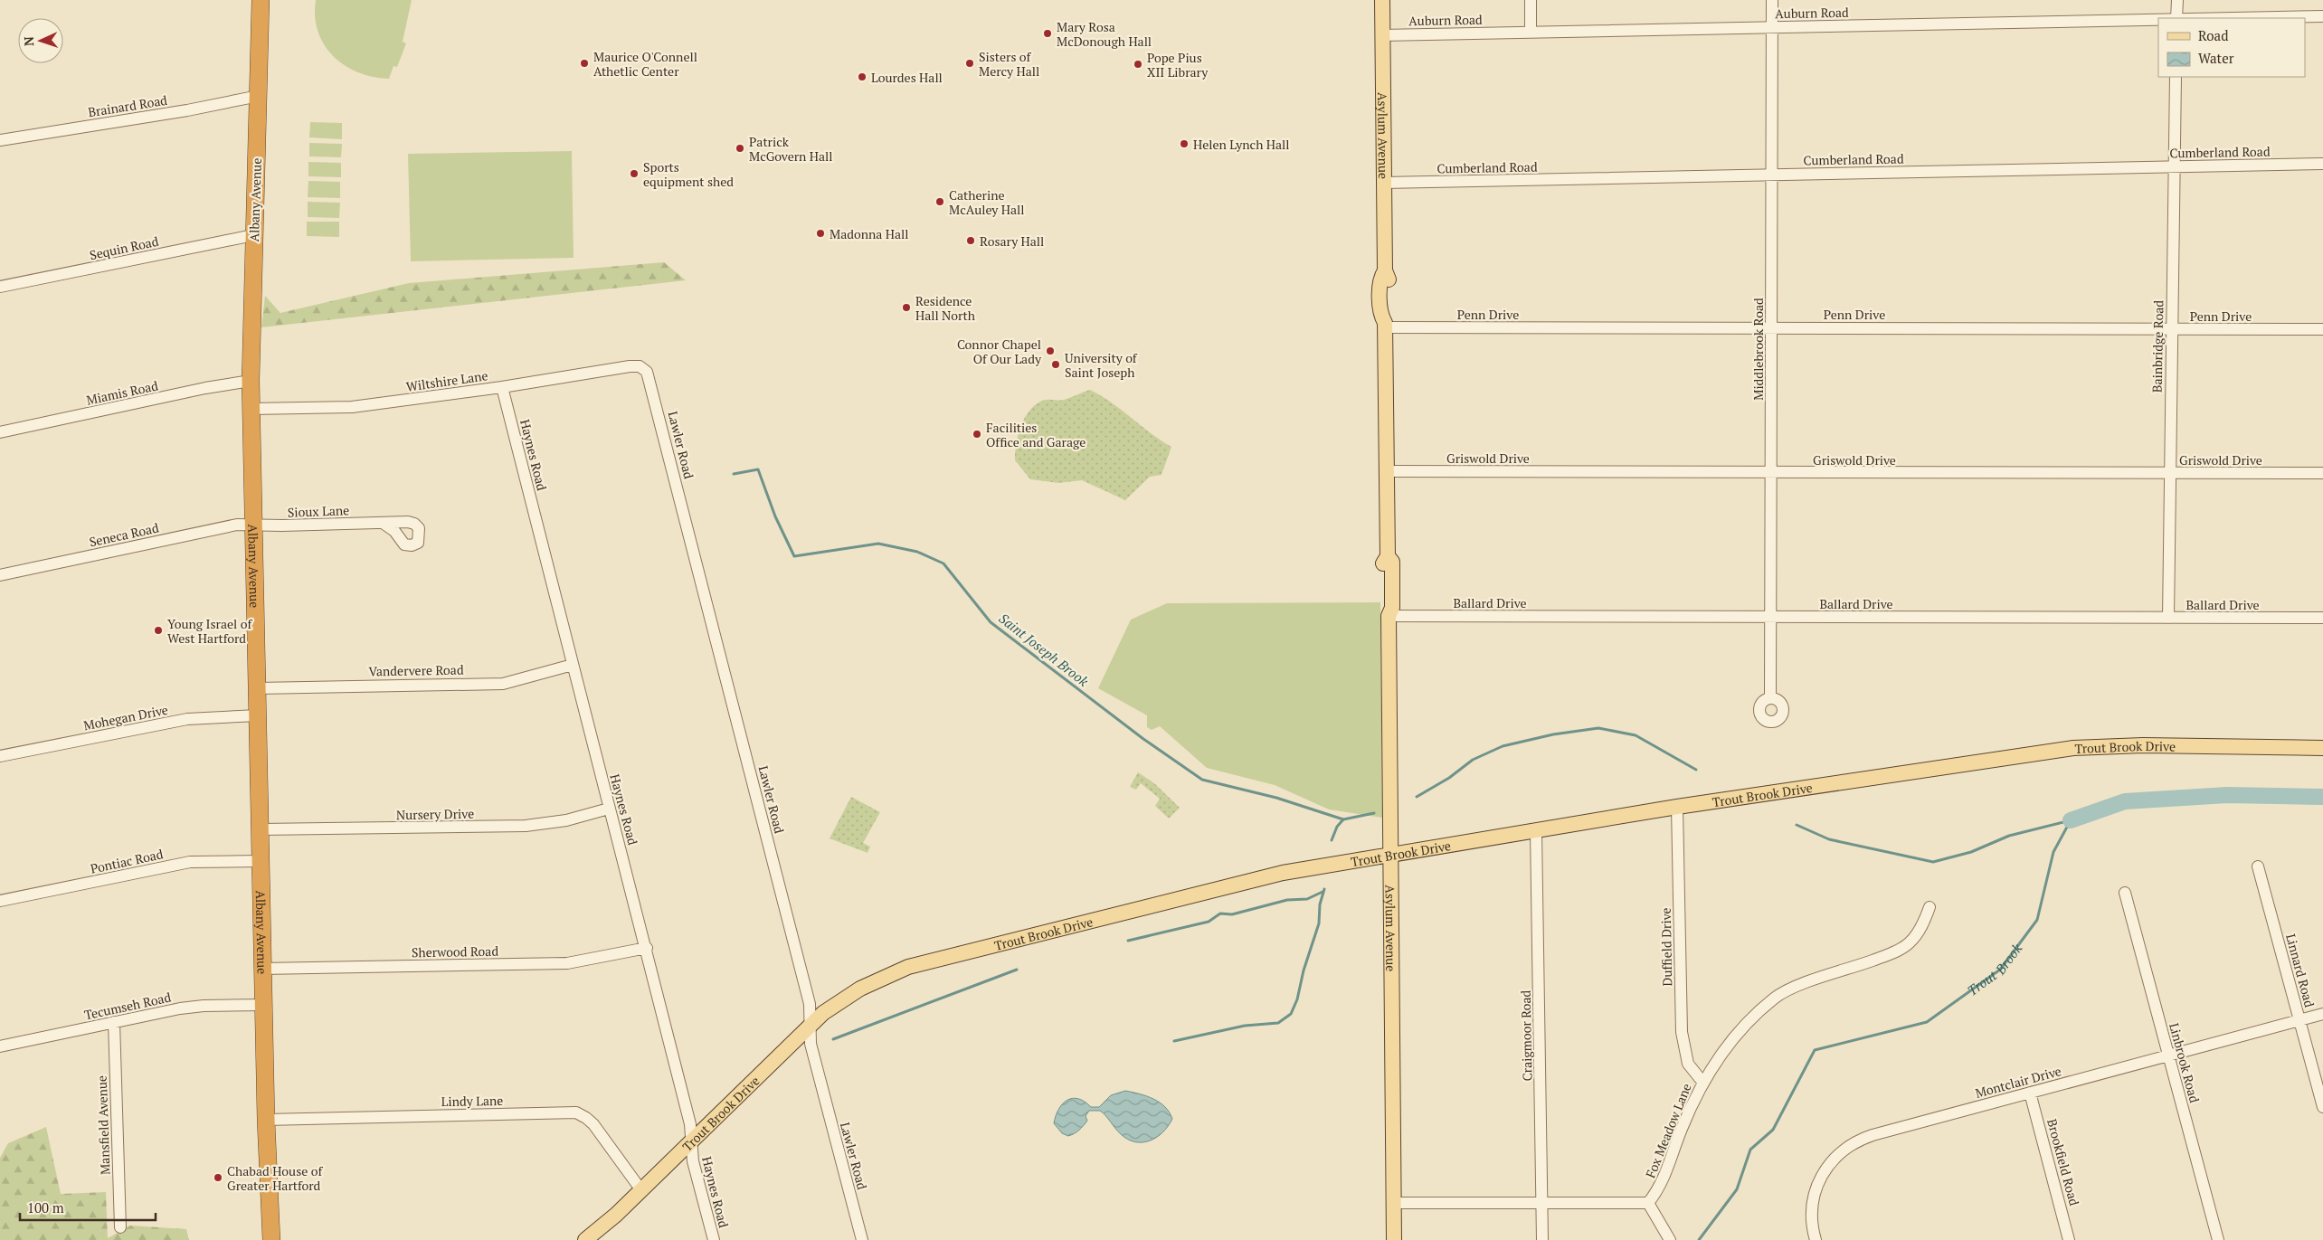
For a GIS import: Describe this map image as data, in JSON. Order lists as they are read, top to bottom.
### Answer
{
  "streets": {
    "highway": ["Albany Avenue"],
    "main road": ["Asylum Avenue", "Trout Brook Drive"],
    "street": [
      "Auburn Road",
      "Brainard Road",
      "Cumberland Road",
      "Sequin Road",
      "Penn Drive",
      "Bainbridge Road",
      "Middlebrook Road",
      "Wiltshire Lane",
      "Miamis Road",
      "Lawler Road",
      "Haynes Road",
      "Griswold Drive",
      "Sioux Lane",
      "Seneca Road",
      "Ballard Drive",
      "Vandervere Road",
      "Mohegan Drive",
      "Nursery Drive",
      "Pontiac Road",
      "Duffield Drive",
      "Sherwood Road",
      "Linnard Road",
      "Tecumseh Road",
      "Craigmoor Road",
      "Linbrook Road",
      "Montclair Drive",
      "Lindy Lane",
      "Mansfield Avenue",
      "Fox Meadow Lane",
      "Brookfield Road"
    ]
  },
  "crossings": [
    ["Auburn Road", "Asylum Avenue"],
    ["Auburn Road", "Middlebrook Road"],
    ["Brainard Road", "Albany Avenue"],
    ["Asylum Avenue", "Cumberland Road"],
    ["Asylum Avenue", "Penn Drive"],
    ["Asylum Avenue", "Griswold Drive"],
    ["Asylum Avenue", "Ballard Drive"],
    ["Asylum Avenue", "Trout Brook Drive"],
    ["Cumberland Road", "Bainbridge Road"],
    ["Cumberland Road", "Middlebrook Road"],
    ["Albany Avenue", "Sequin Road"],
    ["Albany Avenue", "Wiltshire Lane"],
    ["Albany Avenue", "Miamis Road"],
    ["Albany Avenue", "Sioux Lane"],
    ["Albany Avenue", "Seneca Road"],
    ["Albany Avenue", "Vandervere Road"],
    ["Albany Avenue", "Mohegan Drive"],
    ["Albany Avenue", "Nursery Drive"],
    ["Albany Avenue", "Pontiac Road"],
    ["Albany Avenue", "Sherwood Road"],
    ["Albany Avenue", "Tecumseh Road"],
    ["Albany Avenue", "Lindy Lane"],
    ["Penn Drive", "Bainbridge Road"],
    ["Penn Drive", "Middlebrook Road"],
    ["Bainbridge Road", "Griswold Drive"],
    ["Bainbridge Road", "Ballard Drive"],
    ["Middlebrook Road", "Griswold Drive"],
    ["Middlebrook Road", "Ballard Drive"],
    ["Wiltshire Lane", "Lawler Road"],
    ["Wiltshire Lane", "Haynes Road"],
    ["Lawler Road", "Trout Brook Drive"],
    ["Haynes Road", "Vandervere Road"],
    ["Haynes Road", "Trout Brook Drive"],
    ["Haynes Road", "Nursery Drive"],
    ["Haynes Road", "Sherwood Road"],
    ["Sioux Lane", "Seneca Road"],
    ["Trout Brook Drive", "Duffield Drive"],
    ["Trout Brook Drive", "Craigmoor Road"],
    ["Trout Brook Drive", "Lindy Lane"],
    ["Duffield Drive", "Fox Meadow Lane"],
    ["Linnard Road", "Montclair Drive"],
    ["Tecumseh Road", "Mansfield Avenue"],
    ["Linbrook Road", "Montclair Drive"],
    ["Montclair Drive", "Brookfield Road"]
  ],
  "water": ["Saint Joseph Brook", "Trout Brook"],
  "places": [
    "Mary Rosa McDonough Hall",
    "Maurice O'Connell Athetlic Center",
    "Sisters of Mercy Hall",
    "Pope Pius XII Library",
    "Lourdes Hall",
    "Helen Lynch Hall",
    "Patrick McGovern Hall",
    "Sports equipment shed",
    "Catherine McAuley Hall",
    "Madonna Hall",
    "Rosary Hall",
    "Residence Hall North",
    "Connor Chapel Of Our Lady",
    "University of Saint Joseph",
    "Facilities Office and Garage",
    "Young Israel of West Hartford",
    "Chabad House of Greater Hartford"
  ],
  "legend": ["Road", "Water"],
  "scale_bar": "100 m",
  "north": "left"
}
